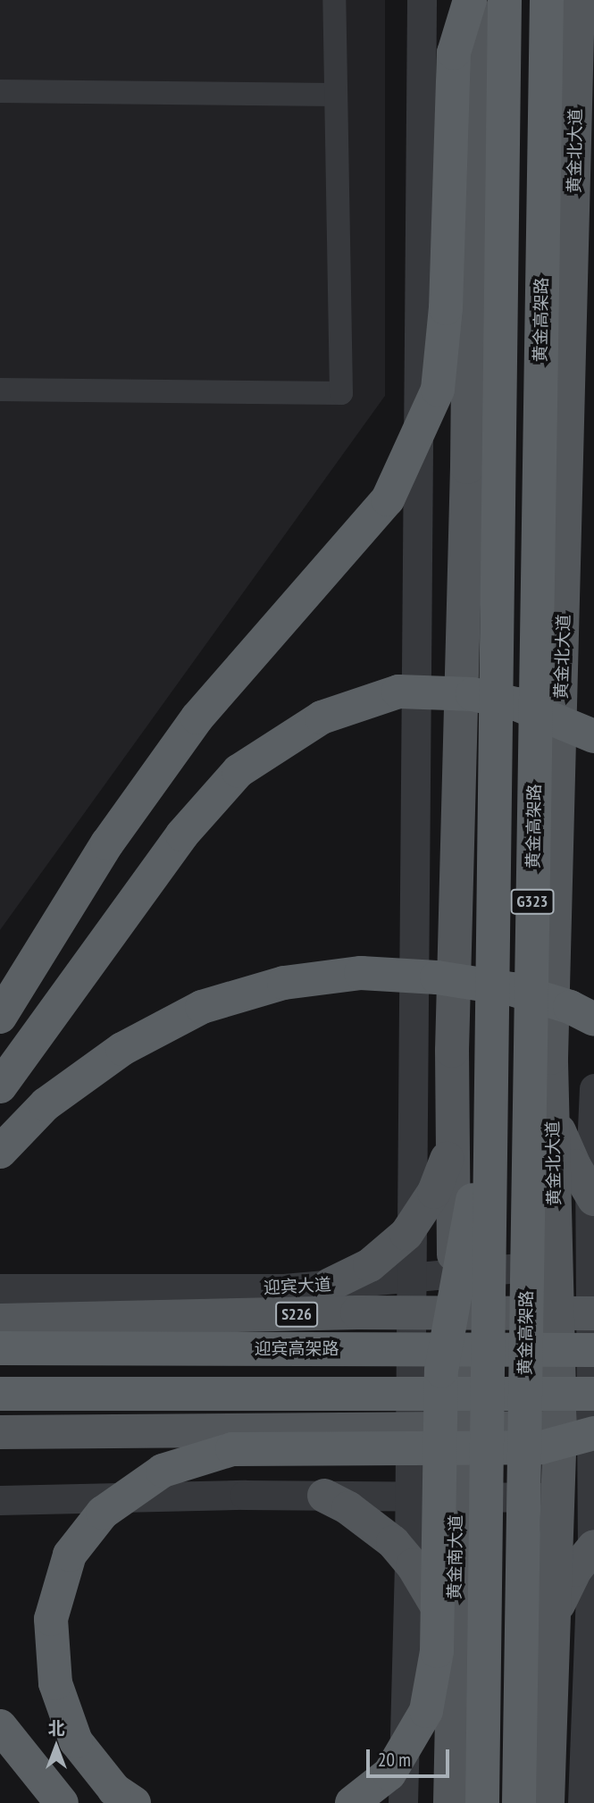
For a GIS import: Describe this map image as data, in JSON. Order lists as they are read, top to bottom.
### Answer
{
  "streets": {
    "highway": ["黄金高架路", "G323", "迎宾高架路"],
    "main road": [
      "黄金北大道",
      "迎宾大道",
      "S226",
      "黄金南大道"
    ]
  },
  "crossings": [
    ["黄金北大道", "迎宾大道"],
    ["迎宾大道", "黄金南大道"]
  ],
  "scale_bar": "20 m",
  "north": "top"
}
